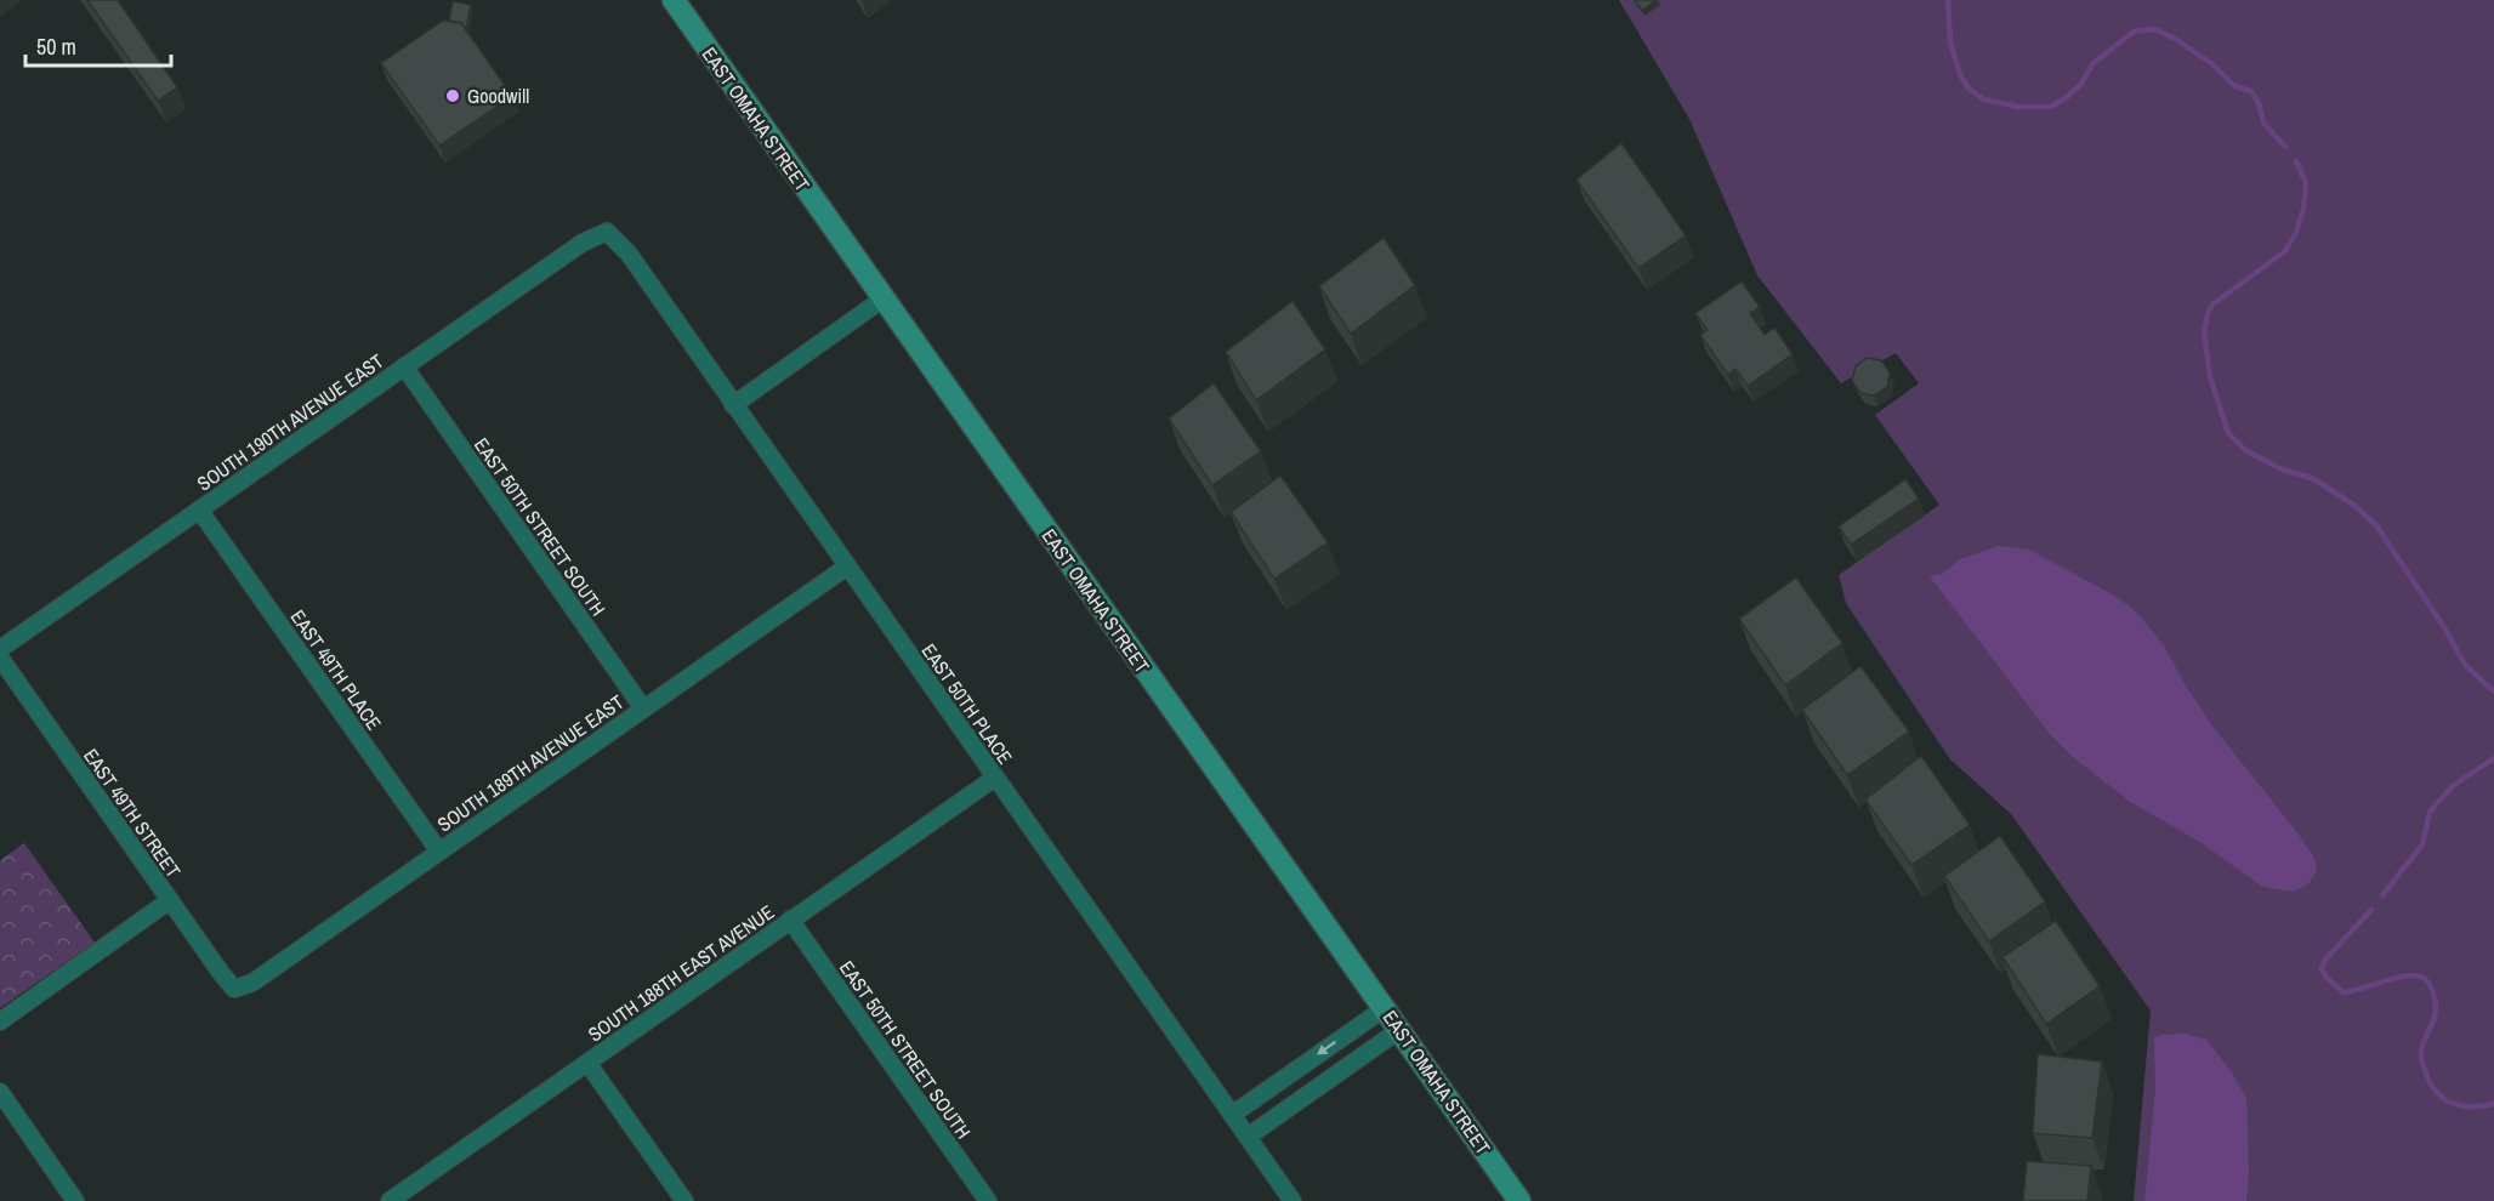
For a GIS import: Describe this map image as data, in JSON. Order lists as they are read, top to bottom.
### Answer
{
  "streets": {
    "street": [
      "EAST OMAHA STREET",
      "SOUTH 190TH AVENUE EAST",
      "EAST 50TH STREET SOUTH",
      "EAST 49TH PLACE",
      "EAST 50TH PLACE",
      "SOUTH 189TH AVENUE EAST",
      "EAST 49TH STREET",
      "SOUTH 188TH EAST AVENUE"
    ]
  },
  "crossings": [
    ["SOUTH 190TH AVENUE EAST", "EAST 50TH STREET SOUTH"],
    ["SOUTH 190TH AVENUE EAST", "EAST 49TH PLACE"],
    ["SOUTH 190TH AVENUE EAST", "EAST 50TH PLACE"],
    ["EAST 50TH STREET SOUTH", "SOUTH 189TH AVENUE EAST"],
    ["EAST 50TH STREET SOUTH", "SOUTH 188TH EAST AVENUE"],
    ["EAST 49TH PLACE", "SOUTH 189TH AVENUE EAST"],
    ["EAST 50TH PLACE", "SOUTH 189TH AVENUE EAST"],
    ["EAST 50TH PLACE", "SOUTH 188TH EAST AVENUE"],
    ["SOUTH 189TH AVENUE EAST", "EAST 49TH STREET"]
  ],
  "places": ["Goodwill"],
  "scale_bar": "50 m"
}
